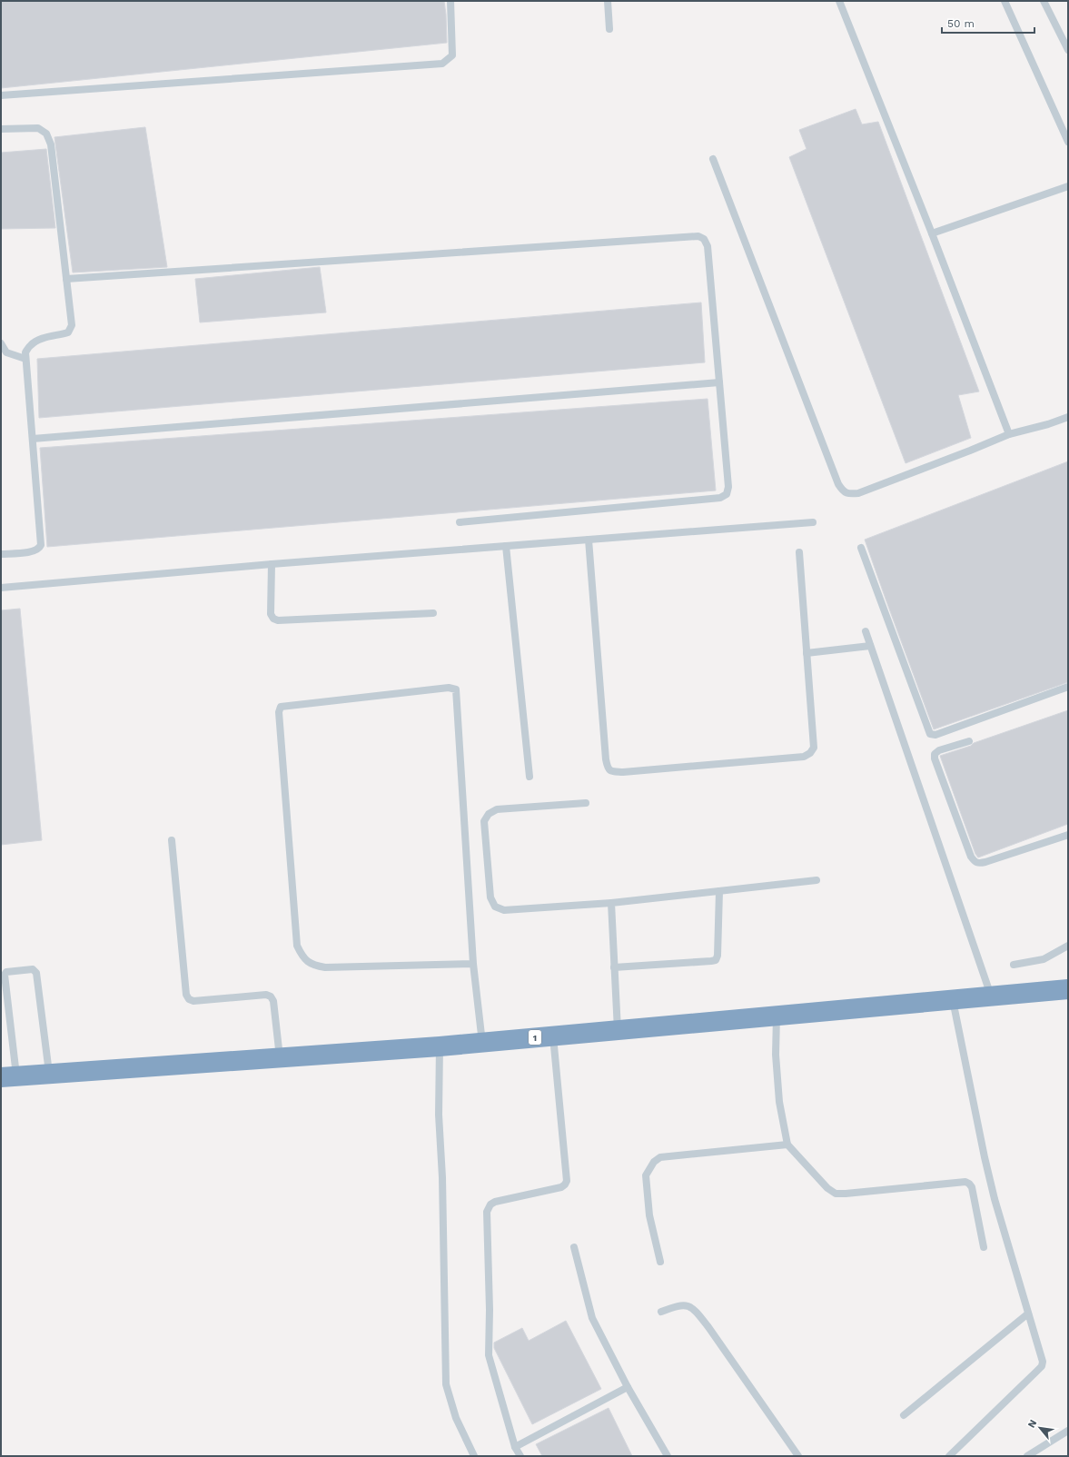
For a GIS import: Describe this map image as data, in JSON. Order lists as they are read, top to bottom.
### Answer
{
  "streets": {
    "highway": ["1"]
  },
  "scale_bar": "50 m",
  "north": "top left"
}
